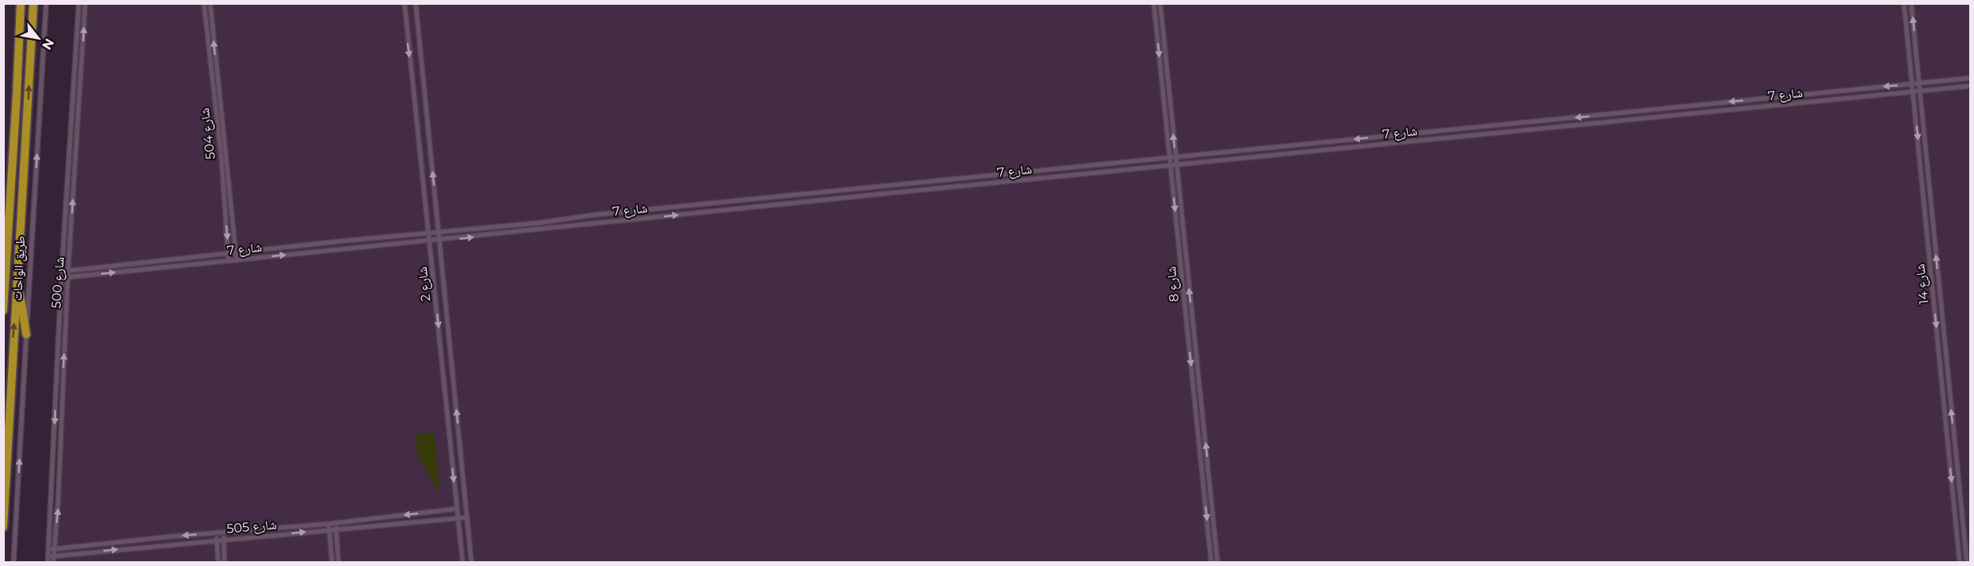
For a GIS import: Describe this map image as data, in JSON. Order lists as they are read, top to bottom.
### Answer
{
  "streets": {
    "highway": ["طريق الواحات"],
    "street": [
      "شارع 7",
      "شارع 504",
      "شارع 500",
      "شارع 2",
      "شارع 8",
      "شارع 14",
      "شارع 505"
    ]
  },
  "crossings": [
    ["شارع 7", "شارع 504"],
    ["شارع 7", "شارع 500"],
    ["شارع 7", "شارع 2"],
    ["شارع 7", "شارع 8"],
    ["شارع 7", "شارع 14"],
    ["شارع 500", "شارع 505"],
    ["شارع 2", "شارع 505"]
  ],
  "north": "bottom right"
}
